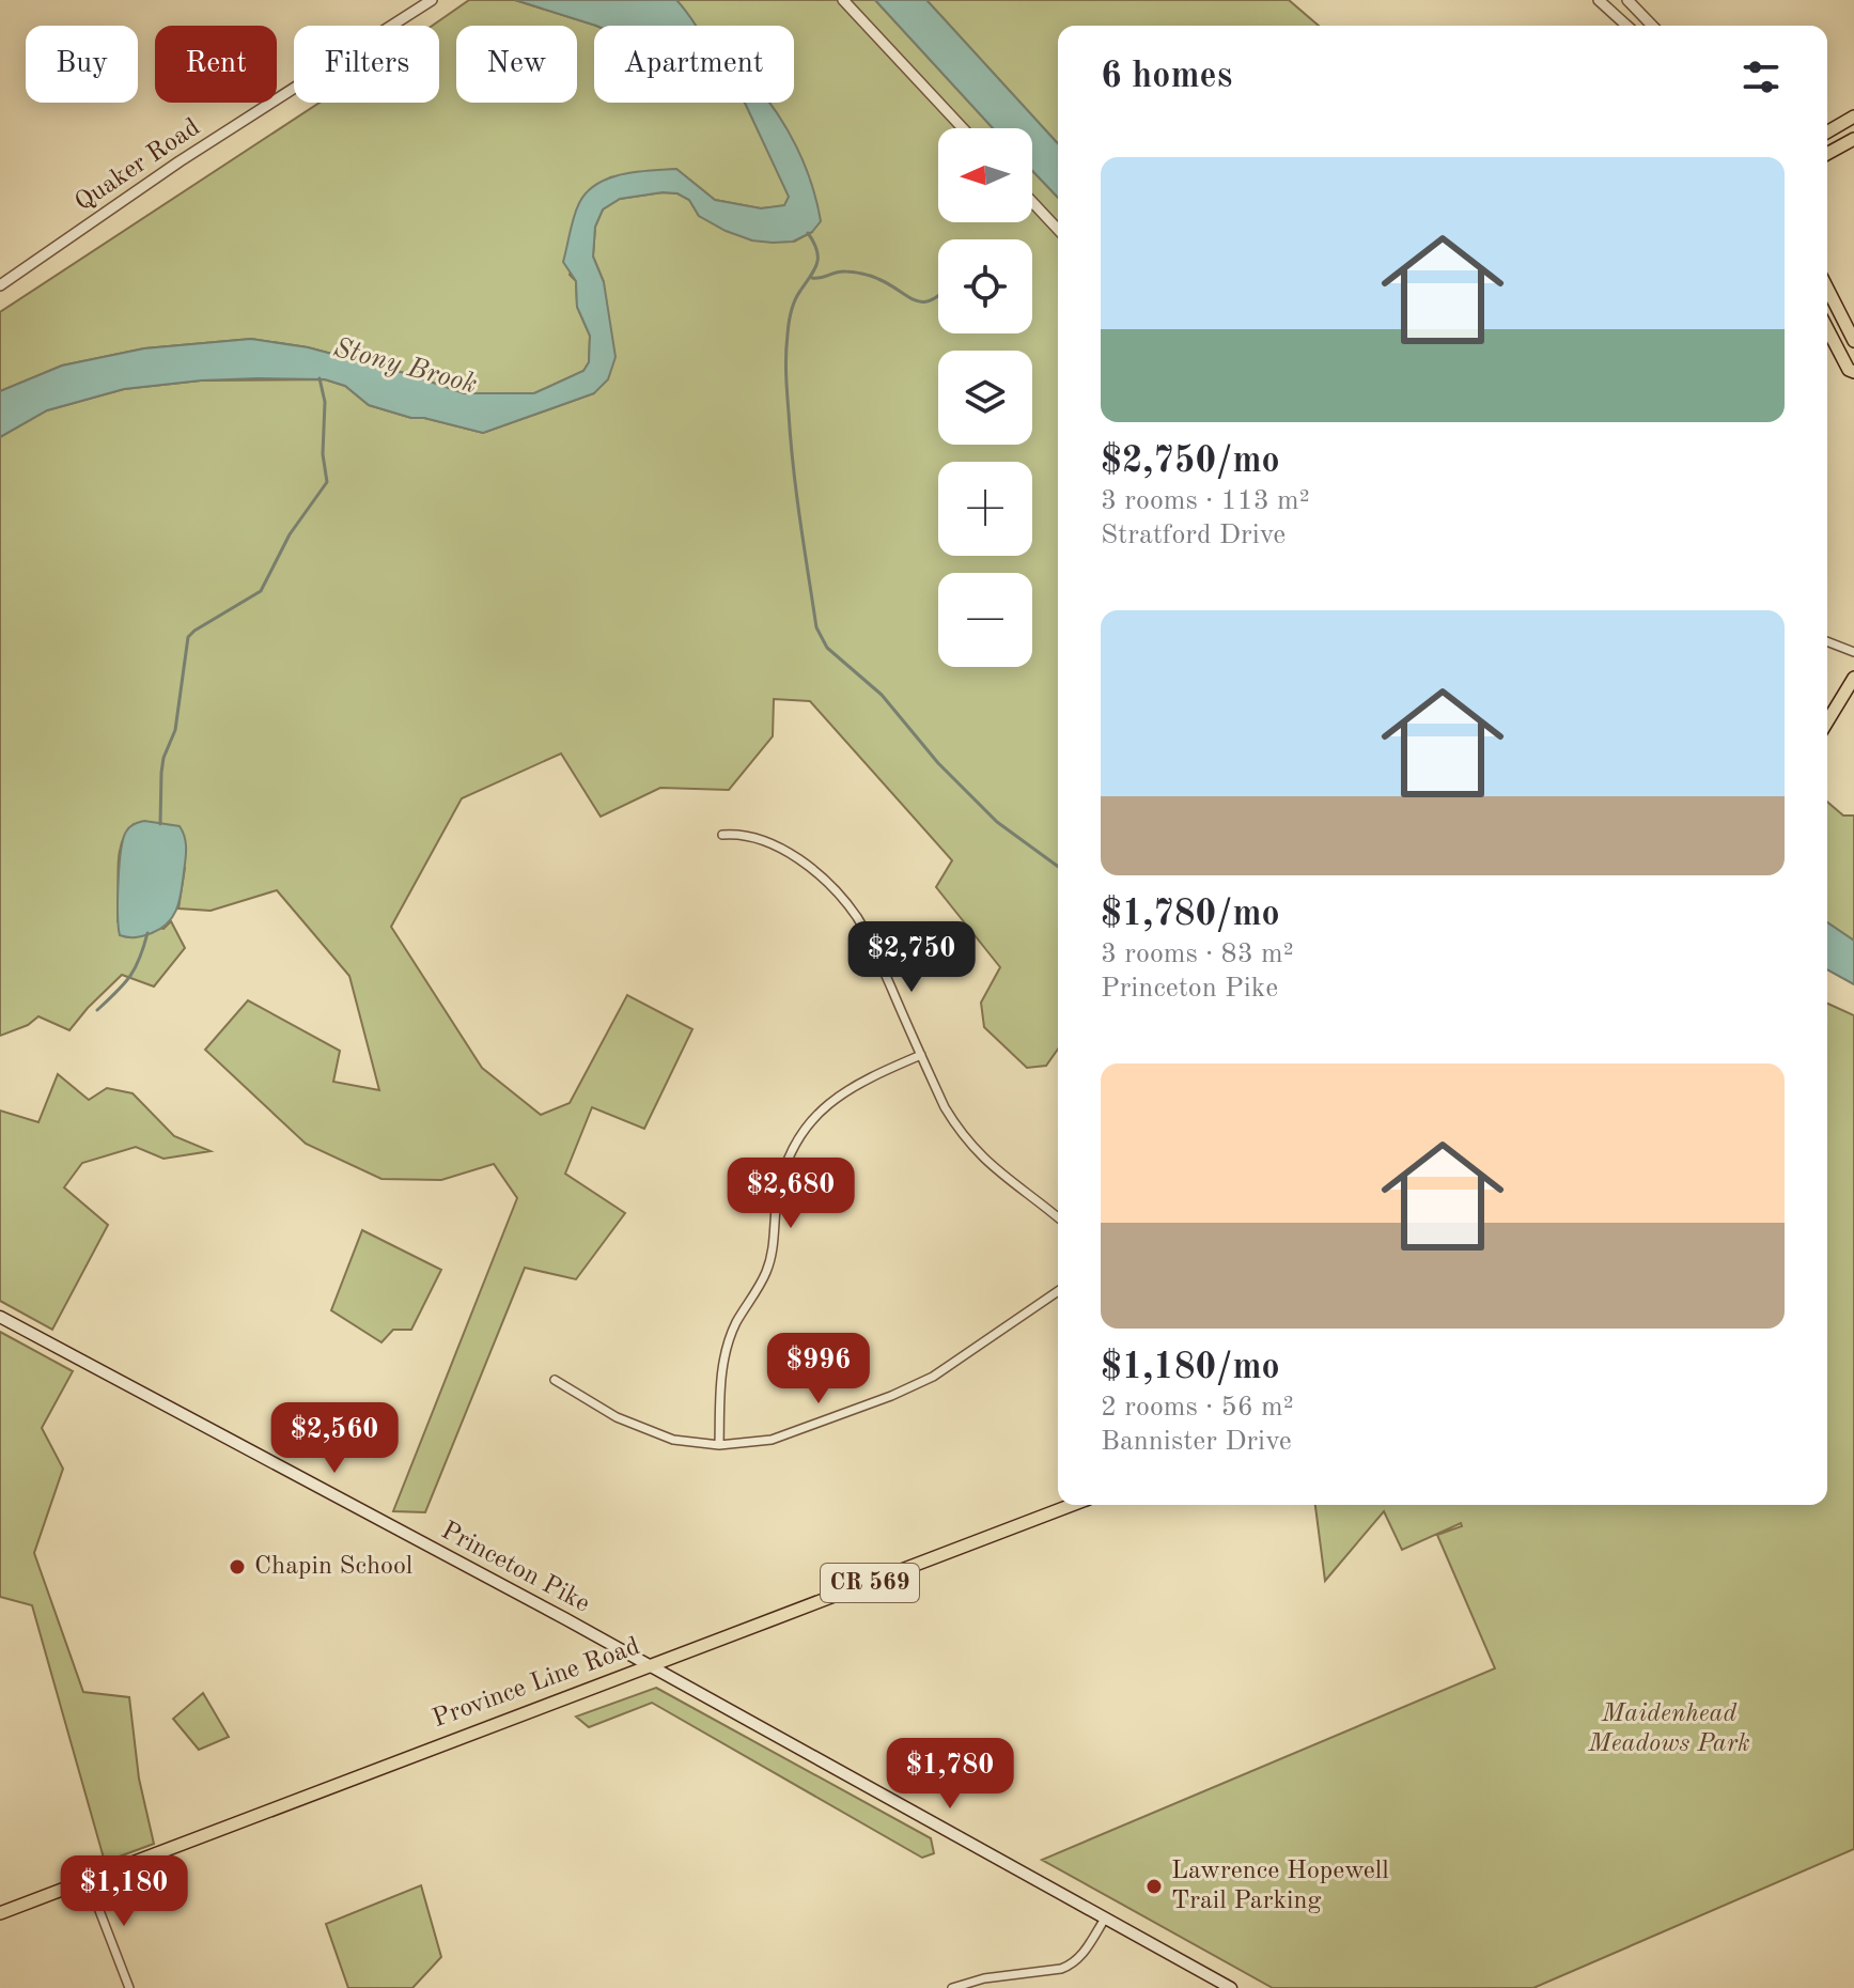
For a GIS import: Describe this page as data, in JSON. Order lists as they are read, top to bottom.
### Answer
{
  "streets": {
    "main road": ["Princeton Pike", "CR 569", "Province Line Road"],
    "street": ["Quaker Road"]
  },
  "crossings": [
    ["Princeton Pike", "Province Line Road"]
  ],
  "water": ["Stony Brook"],
  "parks": ["Maidenhead Meadows Park"],
  "places": ["Chapin School", "Lawrence Hopewell Trail Parking"],
  "north": "left",
  "page": {
    "chip": [
      "Buy",
      "Rent",
      "Filters",
      "New",
      "Apartment"
    ],
    "heading": "6 homes",
    "map_buttons": ["+", "−"],
    "list": [
      {
        "name": "$2,750/mo",
        "note": "3 rooms · 113 m² · Stratford Drive"
      },
      {
        "name": "$1,780/mo",
        "note": "3 rooms · 83 m² · Princeton Pike"
      },
      {
        "name": "$1,180/mo",
        "note": "2 rooms · 56 m² · Bannister Drive"
      }
    ],
    "price": [
      "$2,750",
      "$2,680",
      "$996",
      "$2,560",
      "$1,780",
      "$1,180"
    ]
  }
}
